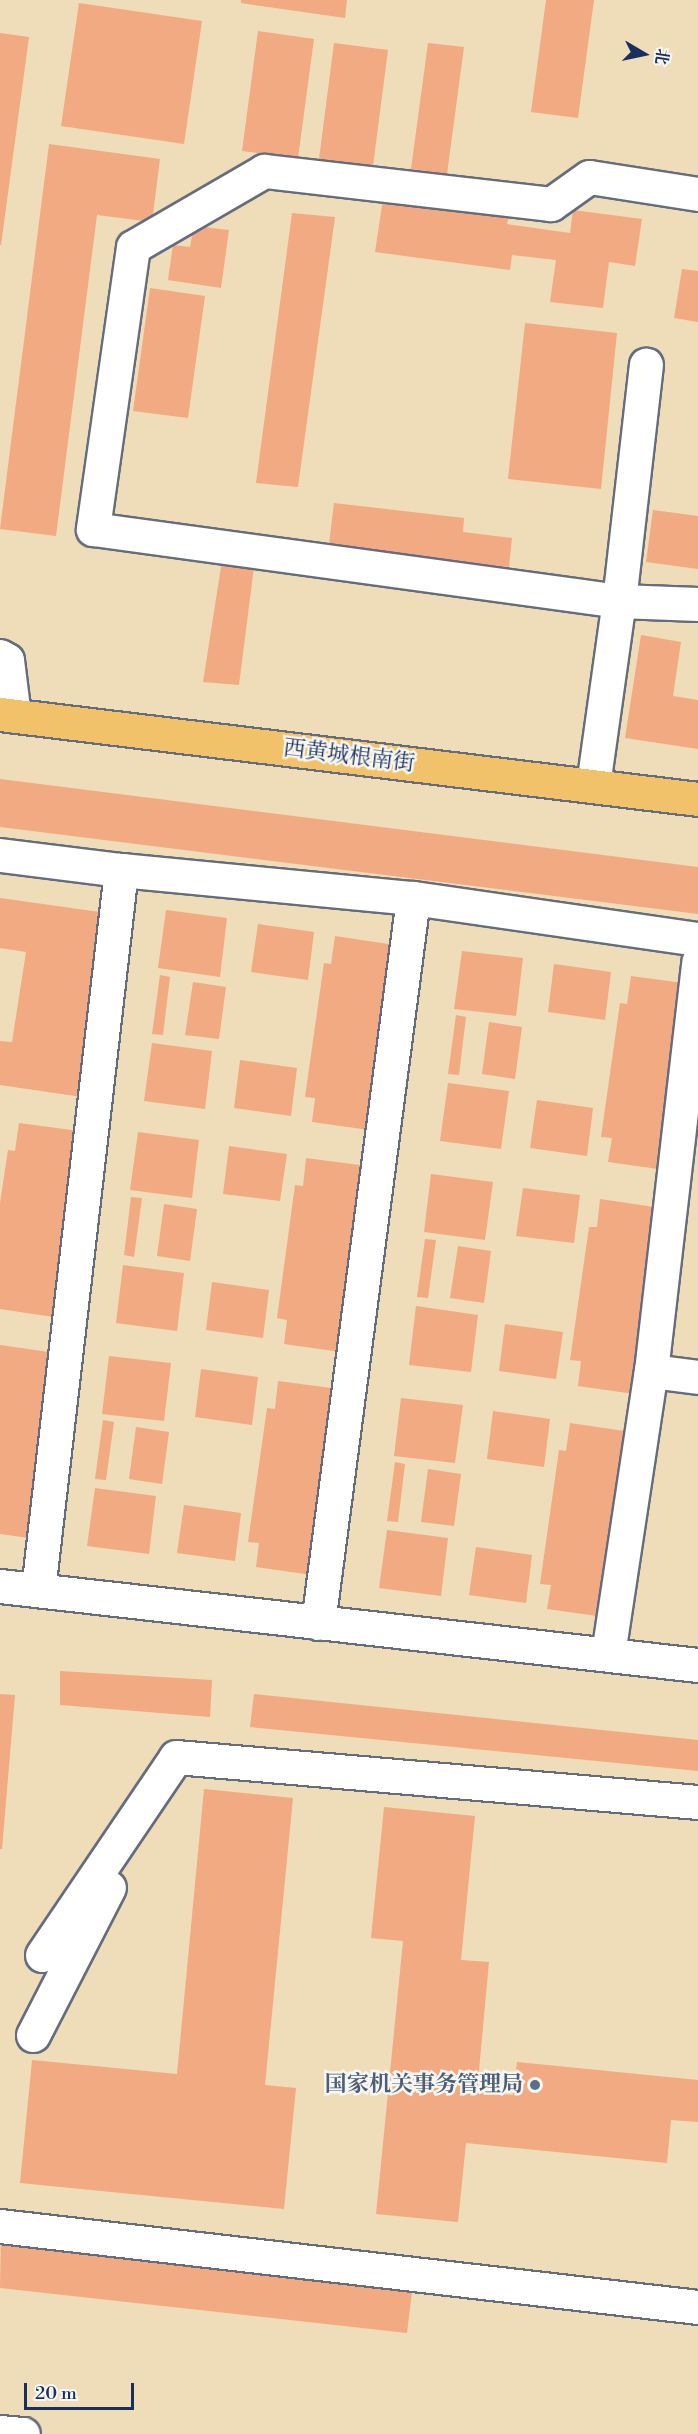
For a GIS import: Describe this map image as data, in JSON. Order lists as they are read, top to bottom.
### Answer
{
  "streets": {
    "main road": ["西黄城根南街"]
  },
  "places": ["国家机关事务管理局"],
  "scale_bar": "20 m",
  "north": "right"
}
